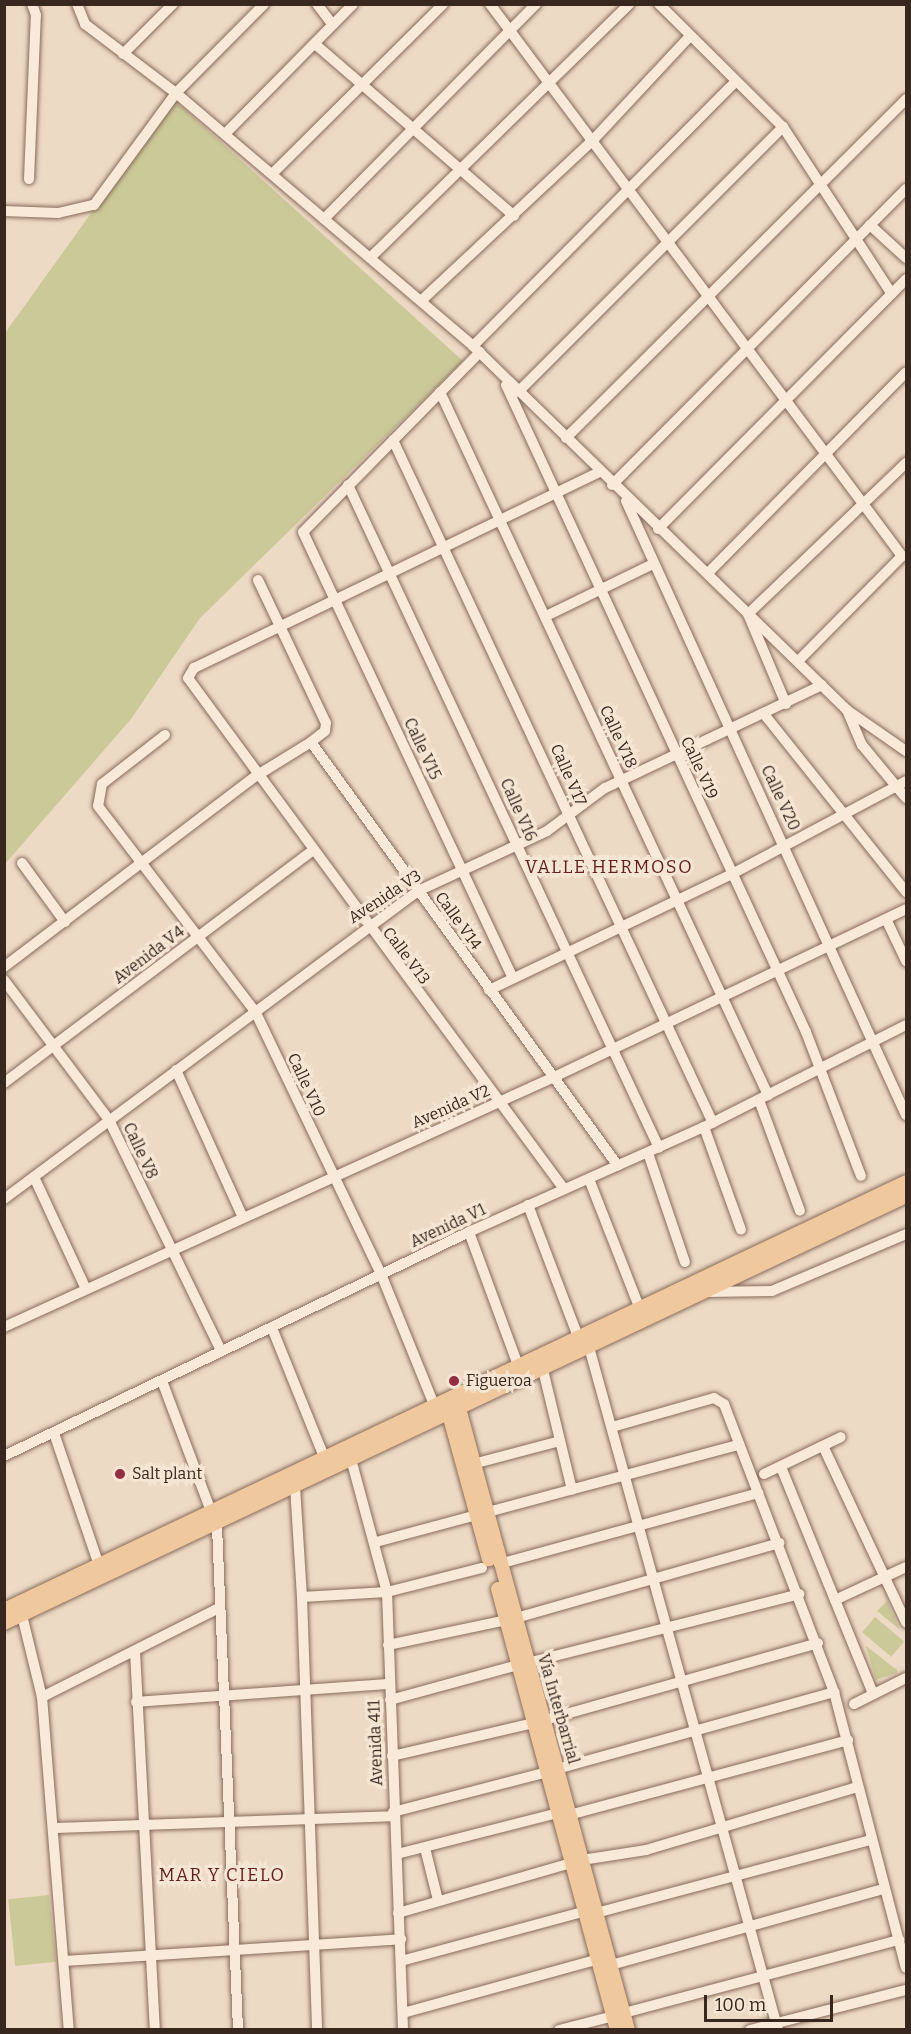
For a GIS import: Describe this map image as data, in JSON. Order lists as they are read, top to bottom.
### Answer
{
  "streets": {
    "main road": ["Vía Interbarrial"],
    "street": [
      "Calle V18",
      "Calle V15",
      "Calle V19",
      "Calle V17",
      "Calle V20",
      "Calle V16",
      "Avenida V3",
      "Calle V14",
      "Avenida V4",
      "Calle V13",
      "Calle V10",
      "Avenida V2",
      "Calle V8",
      "Avenida V1",
      "Avenida 411"
    ]
  },
  "crossings": [
    ["Calle V18", "Avenida V3"],
    ["Calle V18", "Avenida V2"],
    ["Calle V18", "Avenida V1"],
    ["Calle V15", "Calle V16"],
    ["Calle V15", "Avenida V3"],
    ["Calle V19", "Avenida V3"],
    ["Calle V19", "Avenida V2"],
    ["Calle V19", "Avenida V1"],
    ["Calle V17", "Avenida V3"],
    ["Calle V17", "Avenida V2"],
    ["Calle V17", "Avenida V1"],
    ["Calle V20", "Avenida V3"],
    ["Calle V20", "Avenida V2"],
    ["Calle V20", "Avenida V1"],
    ["Calle V16", "Avenida V3"],
    ["Calle V16", "Avenida V2"],
    ["Calle V16", "Avenida V1"],
    ["Avenida V3", "Calle V14"],
    ["Avenida V3", "Calle V13"],
    ["Avenida V3", "Calle V10"],
    ["Avenida V3", "Calle V8"],
    ["Calle V14", "Avenida V2"],
    ["Calle V14", "Avenida V1"],
    ["Avenida V4", "Calle V13"],
    ["Avenida V4", "Calle V10"],
    ["Avenida V4", "Calle V8"],
    ["Calle V13", "Avenida V2"],
    ["Calle V13", "Avenida V1"],
    ["Calle V10", "Avenida V2"],
    ["Calle V10", "Avenida V1"],
    ["Calle V10", "Vía Interbarrial"],
    ["Avenida V2", "Calle V8"],
    ["Calle V8", "Avenida V1"]
  ],
  "districts": ["VALLE HERMOSO", "MAR Y CIELO"],
  "places": ["Figueroa", "Salt plant"],
  "scale_bar": "100 m"
}
